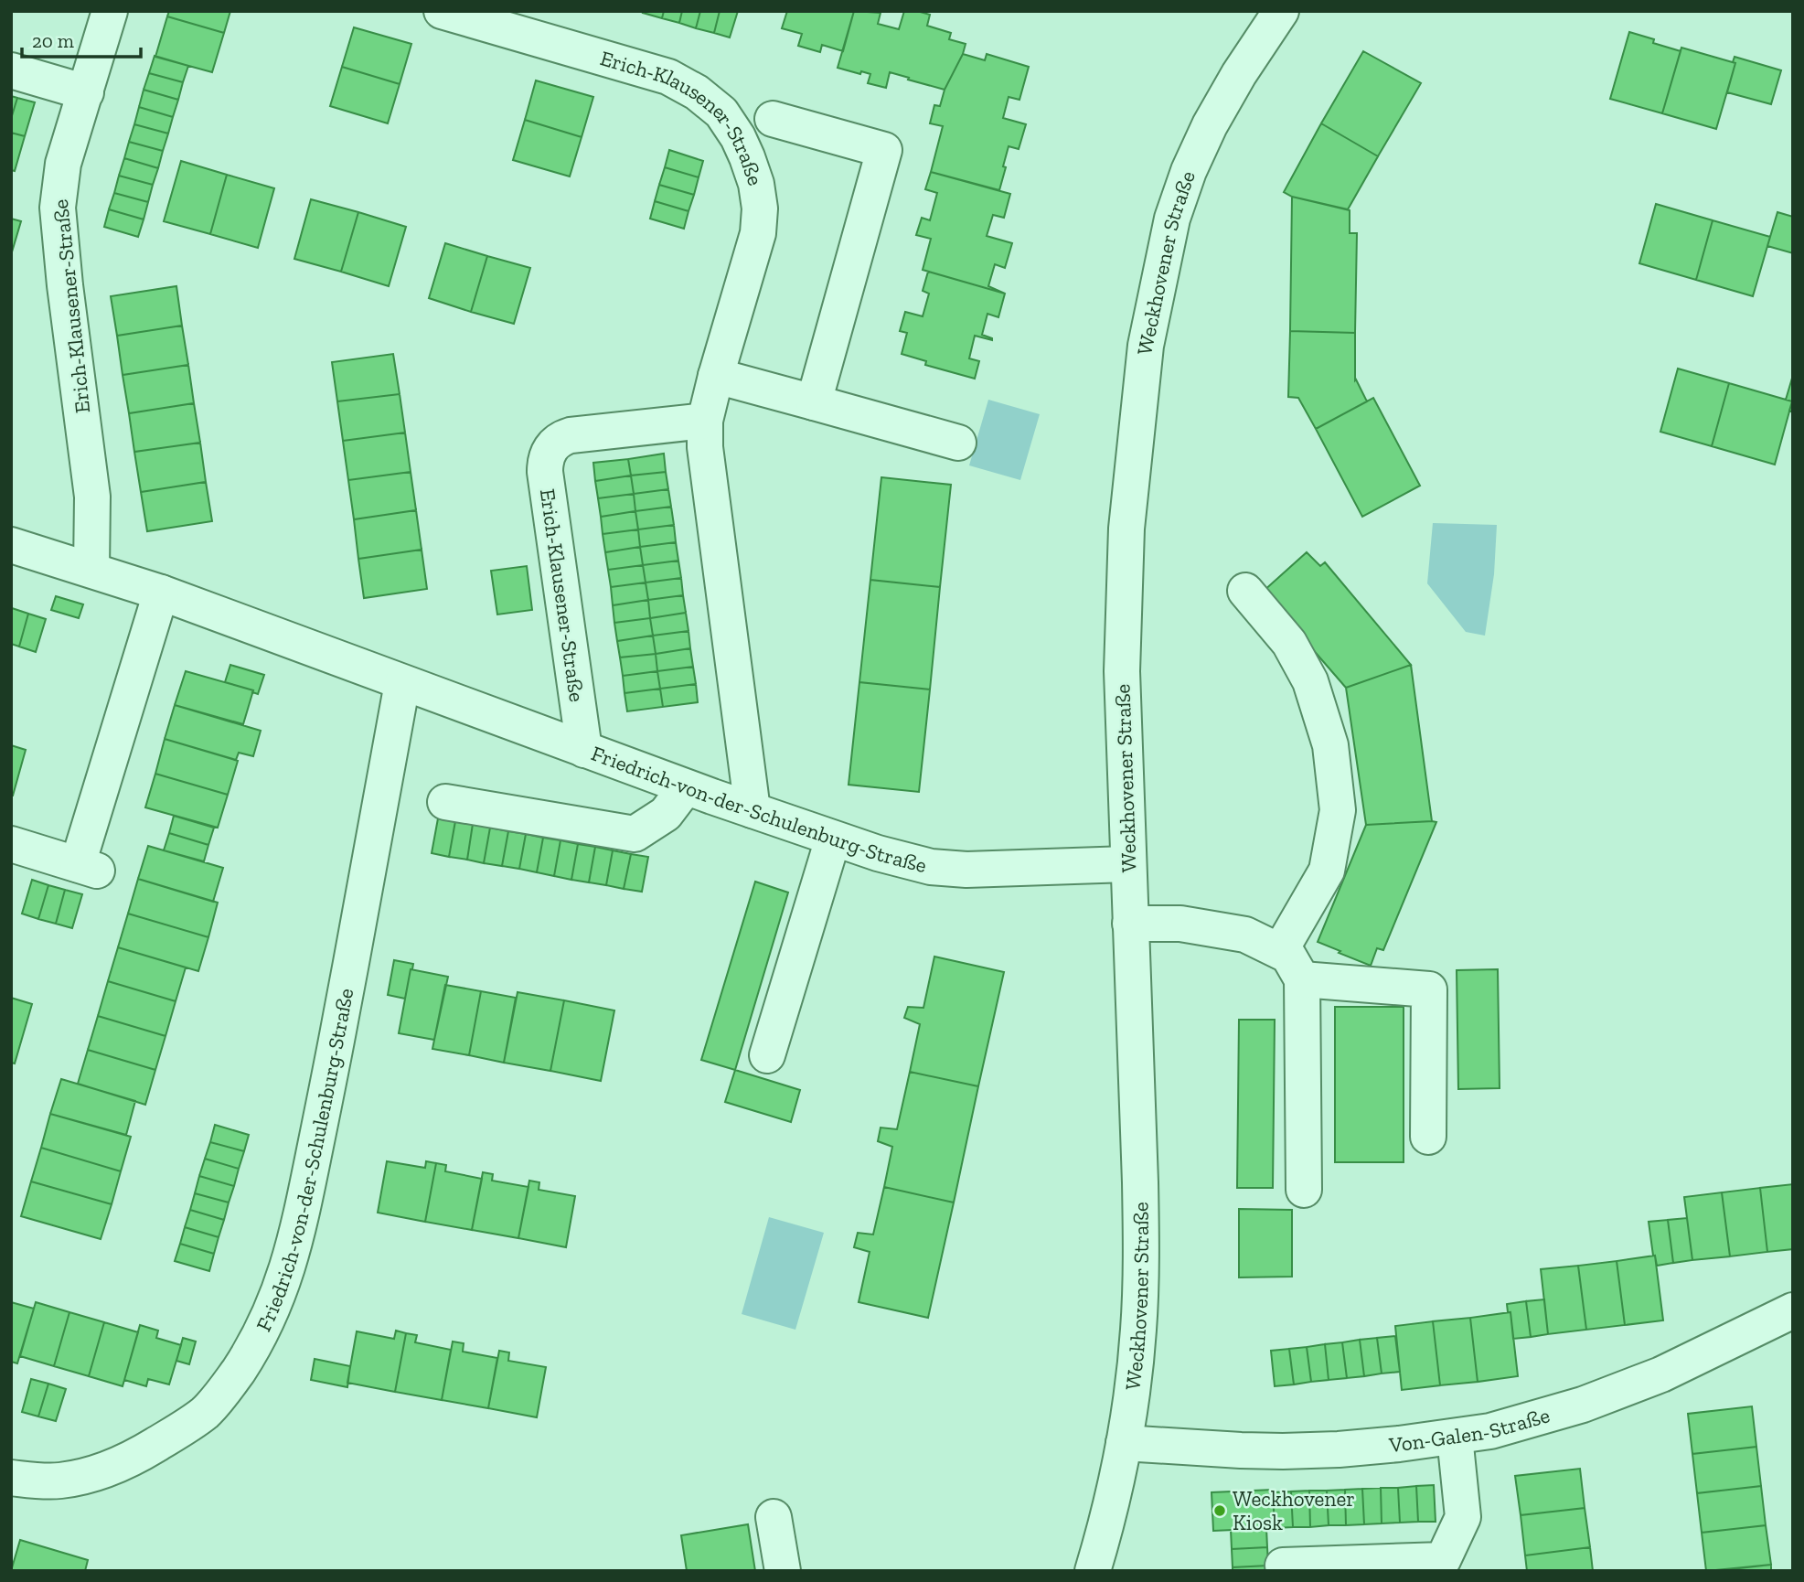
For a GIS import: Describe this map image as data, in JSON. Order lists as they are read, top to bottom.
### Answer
{
  "streets": {
    "street": [
      "Erich-Klausener-Straße",
      "Weckhovener Straße",
      "Friedrich-von-der-Schulenburg-Straße",
      "Von-Galen-Straße"
    ]
  },
  "crossings": [
    ["Erich-Klausener-Straße", "Friedrich-von-der-Schulenburg-Straße"],
    ["Weckhovener Straße", "Friedrich-von-der-Schulenburg-Straße"],
    ["Weckhovener Straße", "Von-Galen-Straße"]
  ],
  "places": ["Weckhovener Kiosk"],
  "scale_bar": "20 m"
}
